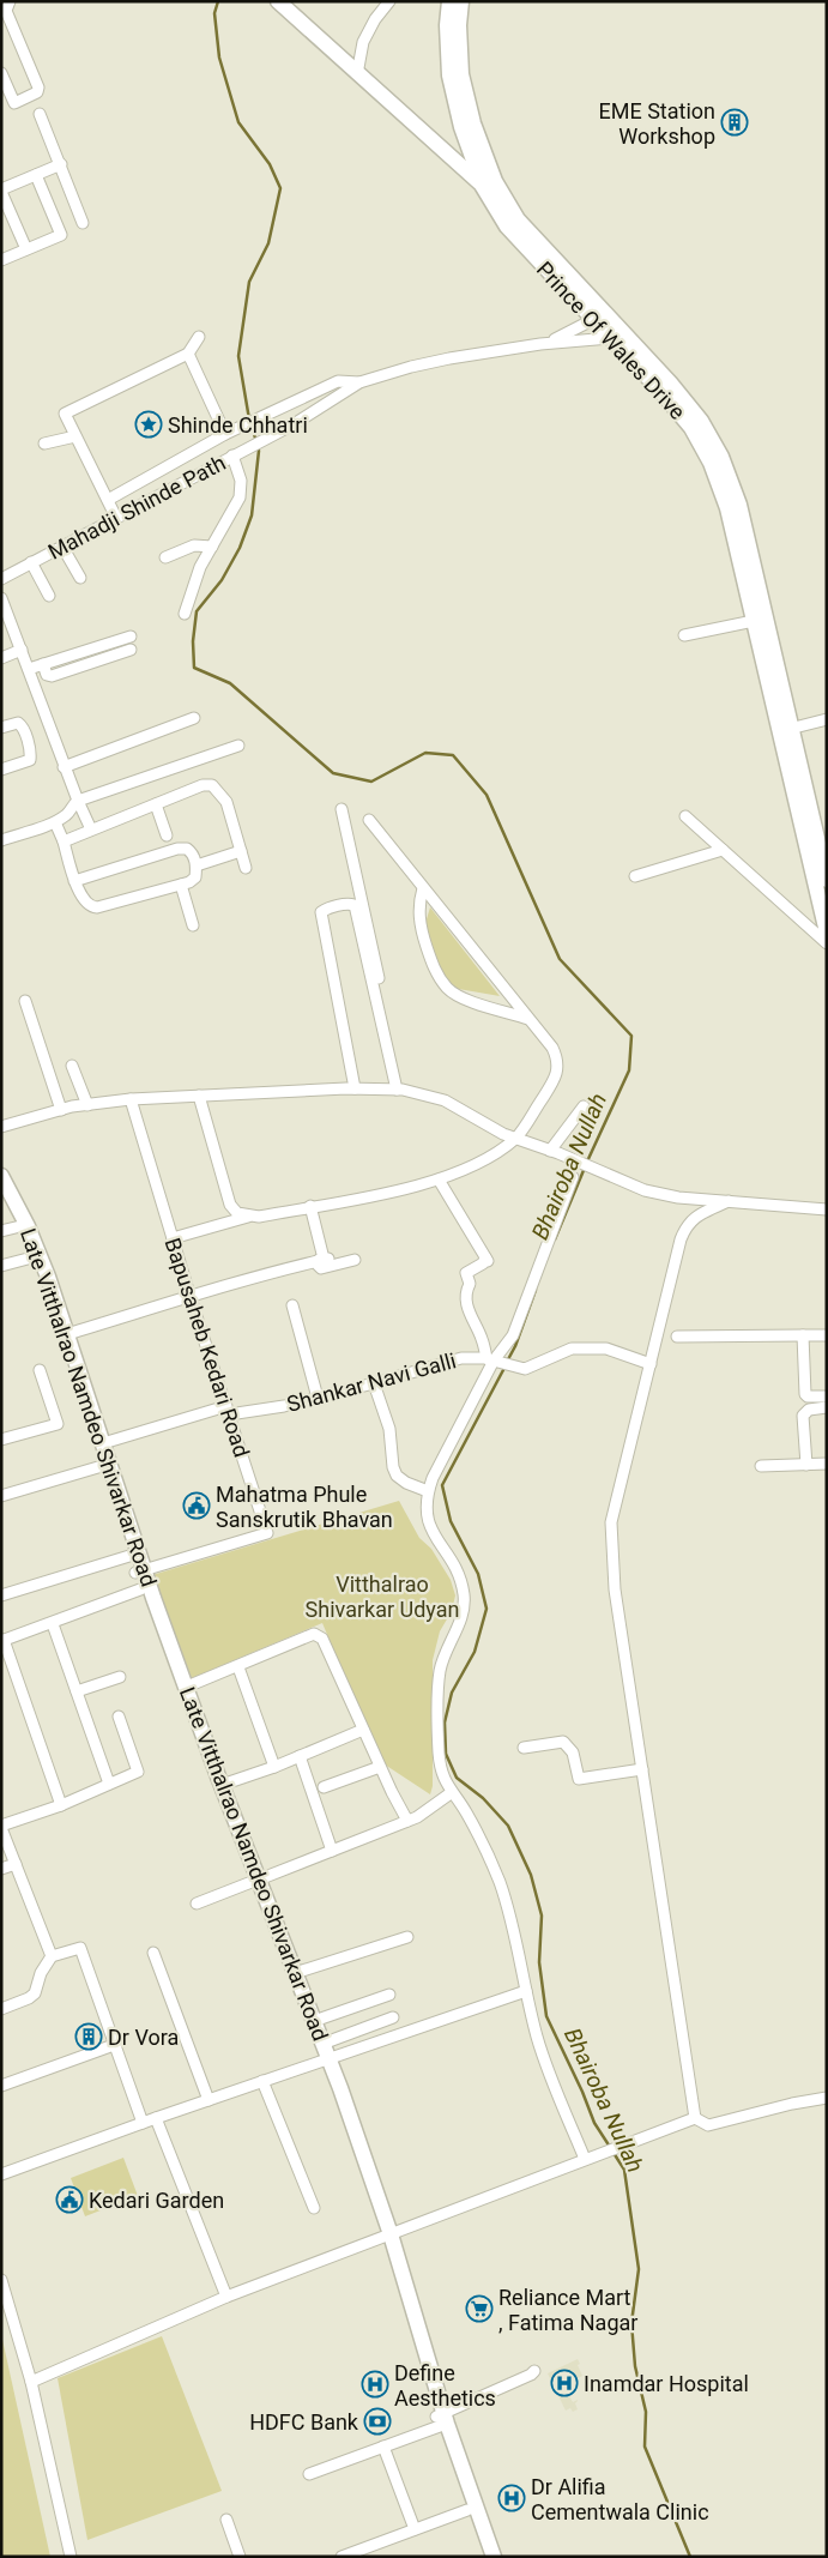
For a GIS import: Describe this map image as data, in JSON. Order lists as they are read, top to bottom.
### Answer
{
  "streets": {
    "main road": ["Prince Of Wales Drive", "Late Vitthalrao Namdeo Shivarkar Road"],
    "street": ["Mahadji Shinde Path", "Bapusaheb Kedari Road", "Shankar Navi Galli"]
  },
  "crossings": [
    ["Prince Of Wales Drive", "Mahadji Shinde Path"],
    ["Bapusaheb Kedari Road", "Shankar Navi Galli"],
    ["Bapusaheb Kedari Road", "Late Vitthalrao Namdeo Shivarkar Road"],
    ["Shankar Navi Galli", "Late Vitthalrao Namdeo Shivarkar Road"]
  ],
  "water": ["Bhairoba Nullah"],
  "parks": ["Vitthalrao Shivarkar Udyan"],
  "places": {
    "building": ["EME Station Workshop", "Dr Vora"],
    "place": ["Shinde Chhatri"],
    "public building": ["Mahatma Phule Sanskrutik Bhavan", "Kedari Garden"],
    "supermarket": ["Reliance Mart , Fatima Nagar"],
    "hospital": ["Inamdar Hospital", "Define Aesthetics", "Dr Alifia Cementwala Clinic"],
    "bank": ["HDFC Bank"]
  }
}
